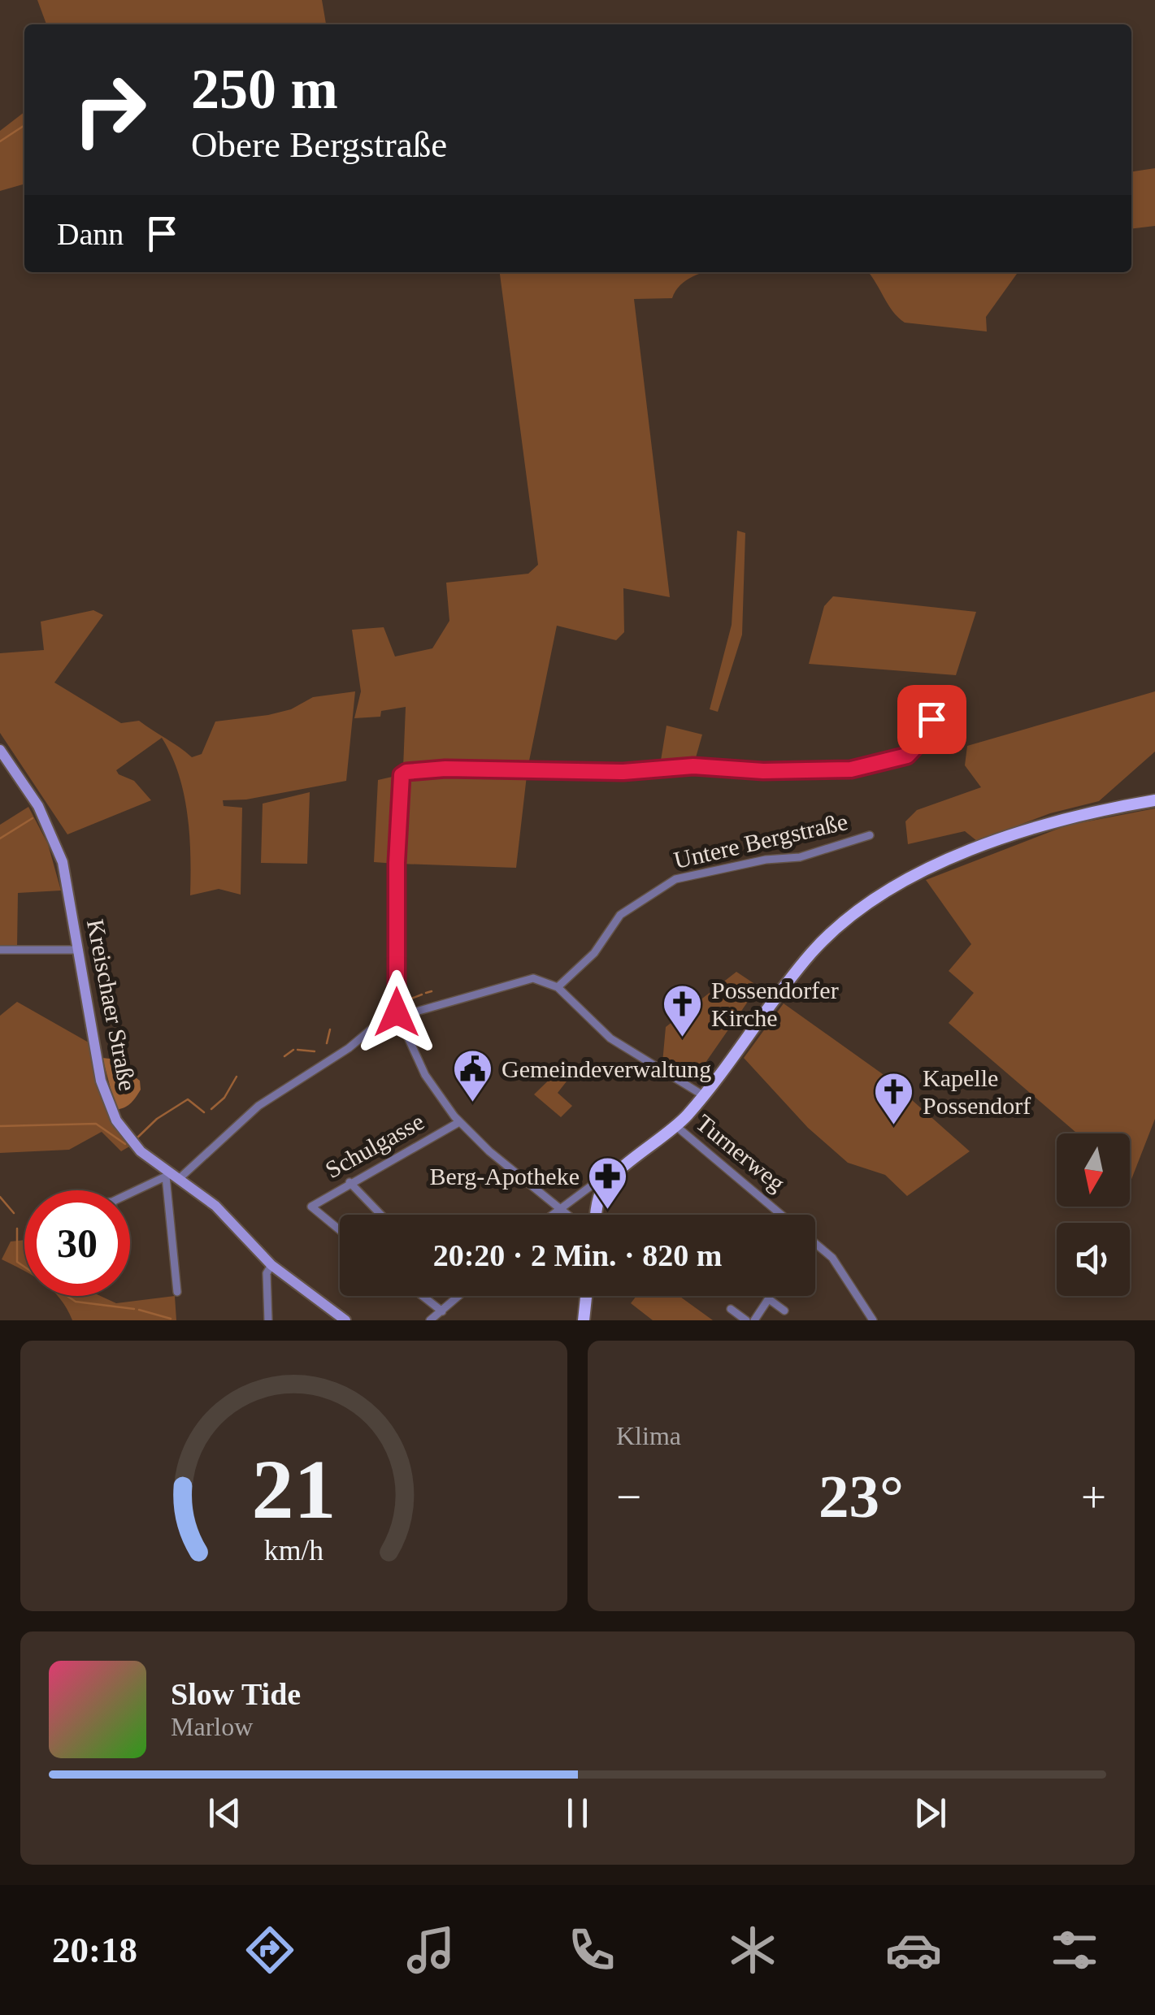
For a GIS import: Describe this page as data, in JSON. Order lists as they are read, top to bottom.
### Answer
{
  "streets": {
    "main road": ["Kreischaer Straße"],
    "street": ["Untere Bergstraße", "Schulgasse", "Turnerweg"]
  },
  "places": {
    "church": ["Possendorfer Kirche", "Kapelle Possendorf"],
    "public building": ["Gemeindeverwaltung"],
    "pharmacy": ["Berg-Apotheke"]
  },
  "north": "bottom",
  "page": {
    "turn": ["250 m", "Obere Bergstraße"],
    "then": "Dann",
    "limit": "30",
    "trip": "20:20 · 2 Min. · 820 m",
    "tile": "Klima",
    "heat": ["−", "23°", "+"],
    "song": ["Slow Tide", "Marlow"],
    "tabs": "20:18",
    "gauge": ["21", "km/h"]
  }
}
